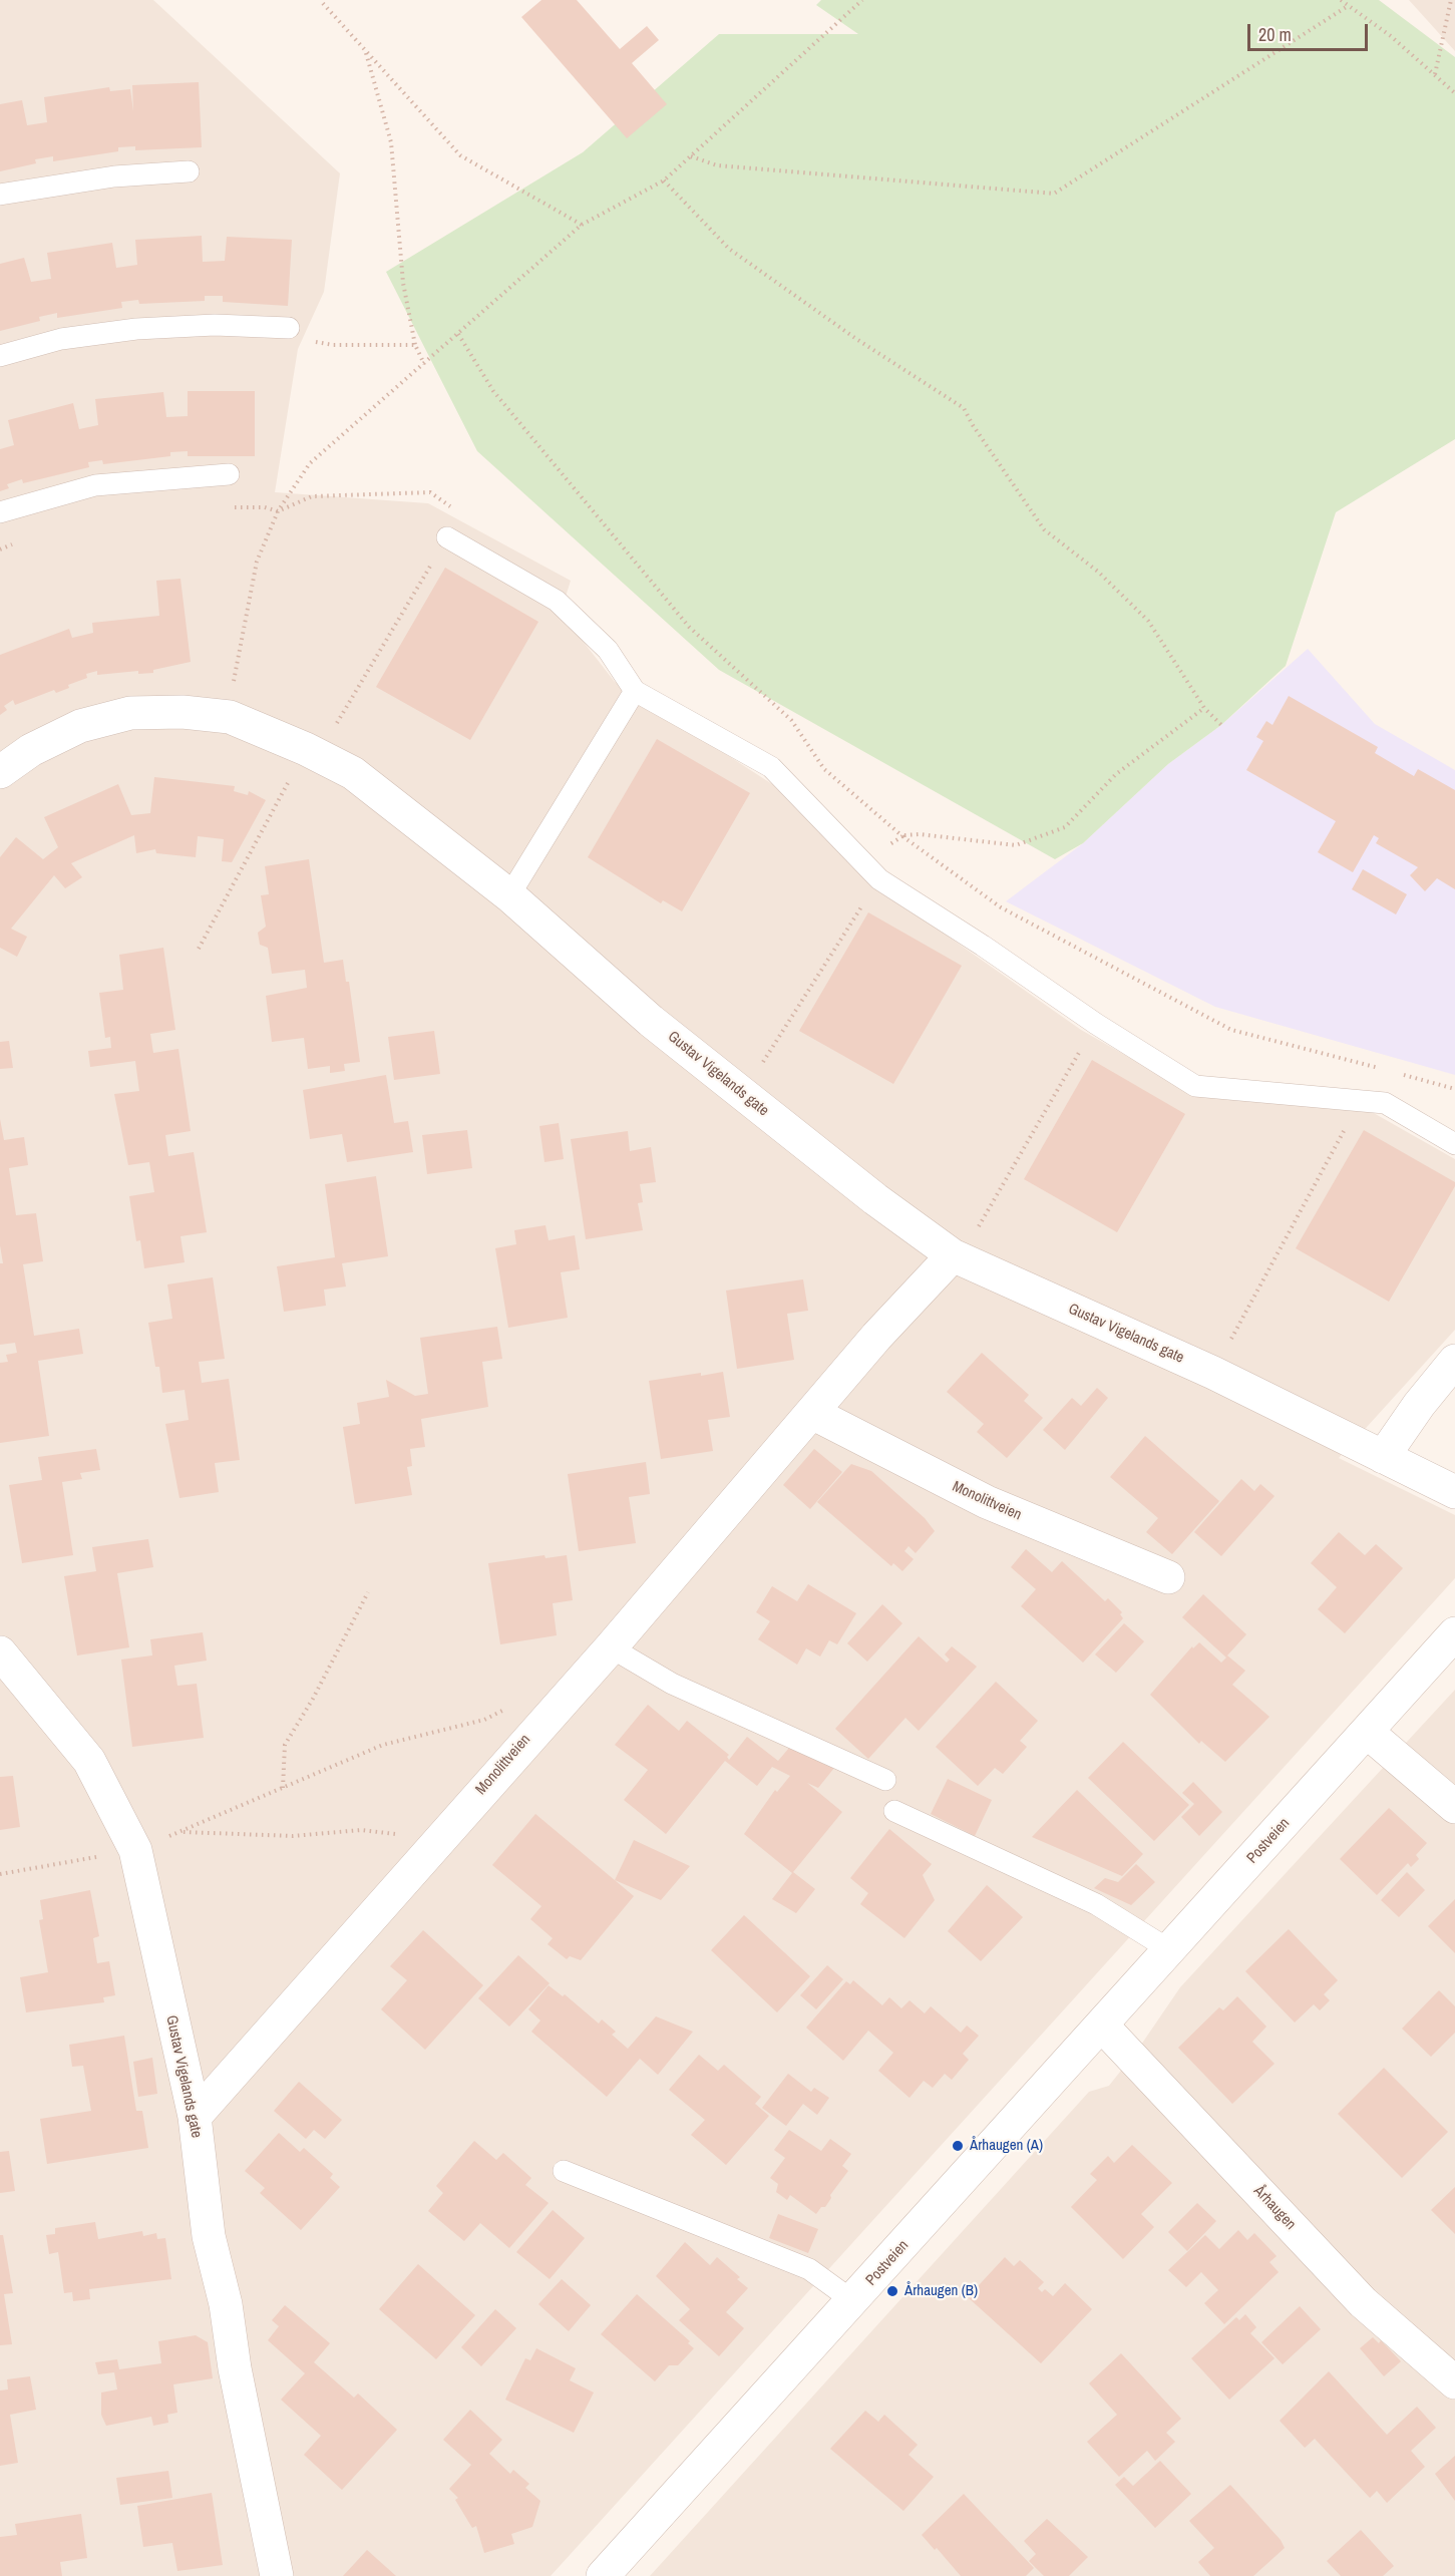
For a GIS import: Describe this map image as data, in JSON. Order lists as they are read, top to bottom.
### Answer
{
  "streets": {
    "street": [
      "Gustav Vigelands gate",
      "Monolittveien",
      "Postveien",
      "Århaugen"
    ]
  },
  "crossings": [
    ["Gustav Vigelands gate", "Monolittveien"],
    ["Postveien", "Århaugen"]
  ],
  "places": ["Århaugen (A)", "Århaugen (B)"],
  "scale_bar": "20 m"
}
